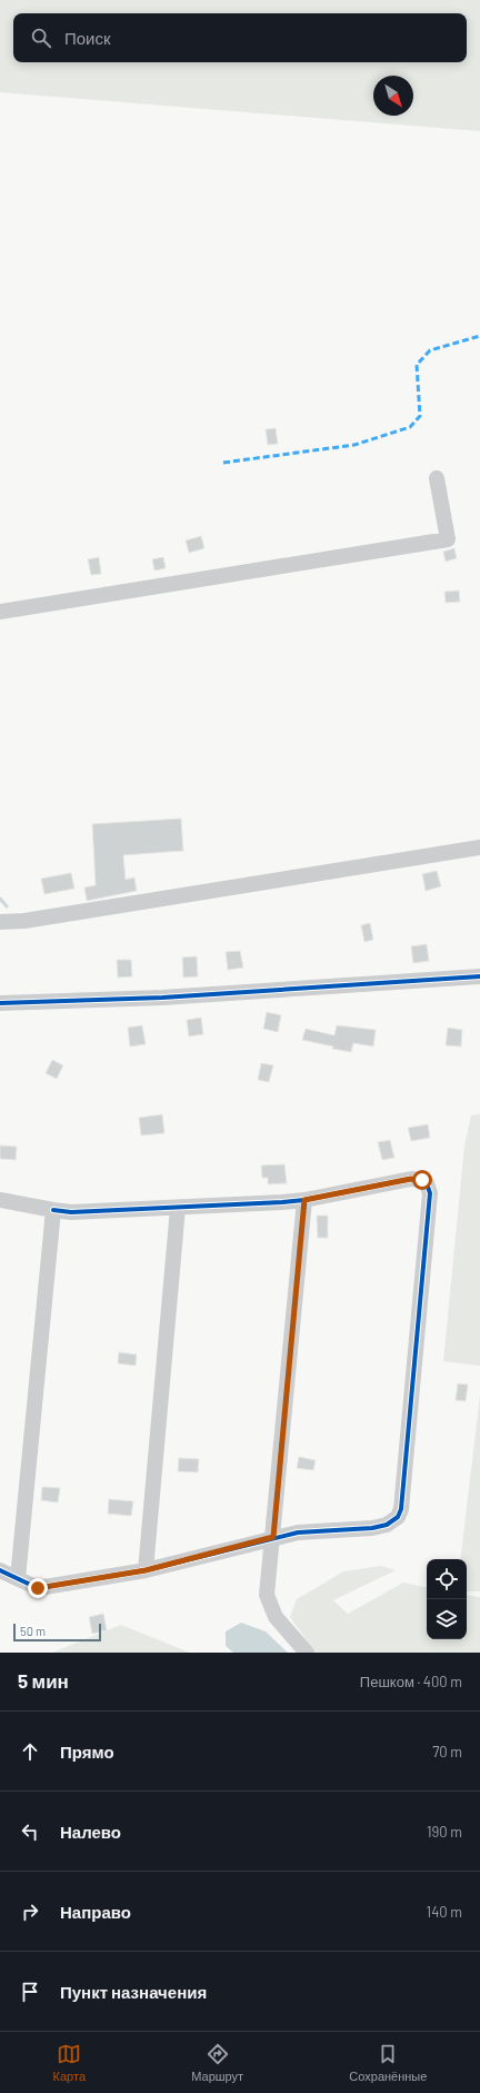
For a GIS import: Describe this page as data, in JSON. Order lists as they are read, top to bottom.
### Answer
{
  "scale_bar": "50 m",
  "north": "bottom right",
  "page": {
    "search": "Поиск",
    "scale": "50 m",
    "heading": ["5 мин", "Пешком · 400 m"],
    "list": [
      ["Прямо", "70 m"],
      ["Налево", "190 m"],
      ["Направо", "140 m"],
      "Пункт назначения"
    ],
    "nav": ["Карта", "Маршрут", "Сохранённые"]
  }
}
